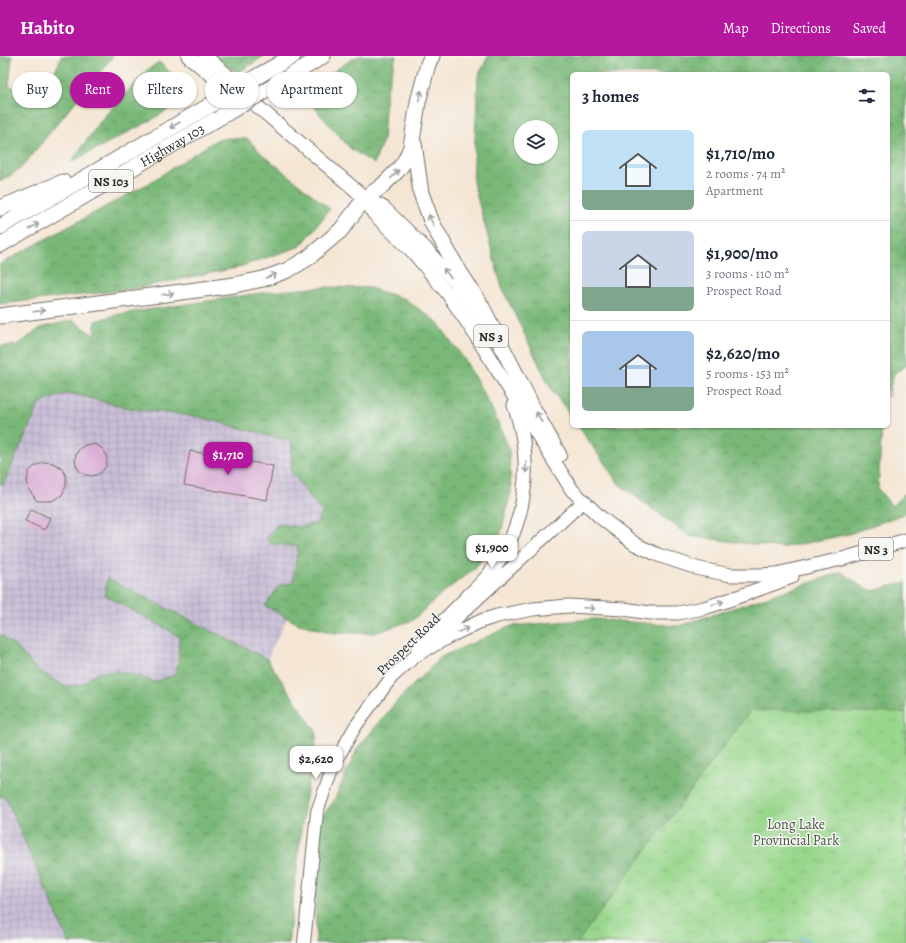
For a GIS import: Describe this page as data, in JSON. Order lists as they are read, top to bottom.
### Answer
{
  "streets": {
    "highway": ["Highway 103", "NS 103"],
    "main road": ["NS 3", "Prospect Road"]
  },
  "crossings": [
    ["NS 3", "Prospect Road"]
  ],
  "parks": ["Long Lake Provincial Park"],
  "page": {
    "header": "Habito",
    "nav": ["Map", "Directions", "Saved"],
    "chip": [
      "Buy",
      "Rent",
      "Filters",
      "New",
      "Apartment"
    ],
    "heading": "3 homes",
    "list": [
      {
        "name": "$1,710/mo",
        "note": "2 rooms · 74 m² · Apartment"
      },
      {
        "name": "$1,900/mo",
        "note": "3 rooms · 110 m² · Prospect Road"
      },
      {
        "name": "$2,620/mo",
        "note": "5 rooms · 153 m² · Prospect Road"
      }
    ],
    "price": ["$1,710", "$1,900", "$2,620"]
  }
}
